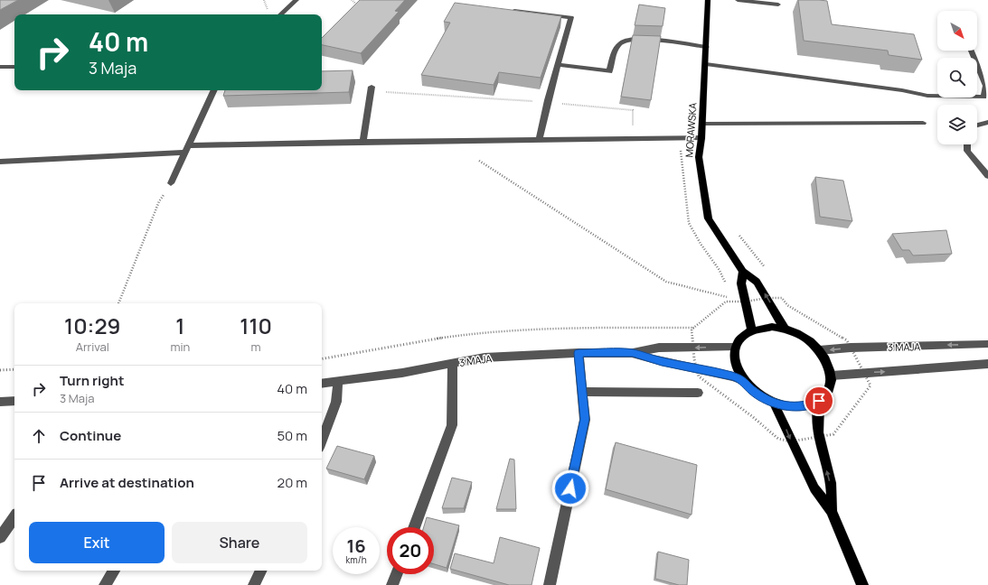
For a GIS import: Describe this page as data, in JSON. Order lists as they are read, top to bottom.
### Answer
{
  "streets": {
    "main road": ["MORAWSKA"],
    "street": ["3 MAJA"]
  },
  "crossings": [
    ["MORAWSKA", "3 MAJA"]
  ],
  "north": "bottom right",
  "page": {
    "turn": ["40 m", "3 Maja"],
    "eta": [
      "10:29",
      "Arrival",
      "1",
      "min",
      "110",
      "m"
    ],
    "list": [
      {
        "name": "Turn right",
        "note": "3 Maja",
        "value": "40 m"
      },
      {
        "name": "Continue",
        "value": "50 m"
      },
      {
        "name": "Arrive at destination",
        "value": "20 m"
      }
    ],
    "buttons": ["Exit", "Share"],
    "speed": "16 km/h",
    "limit": "20"
  }
}
